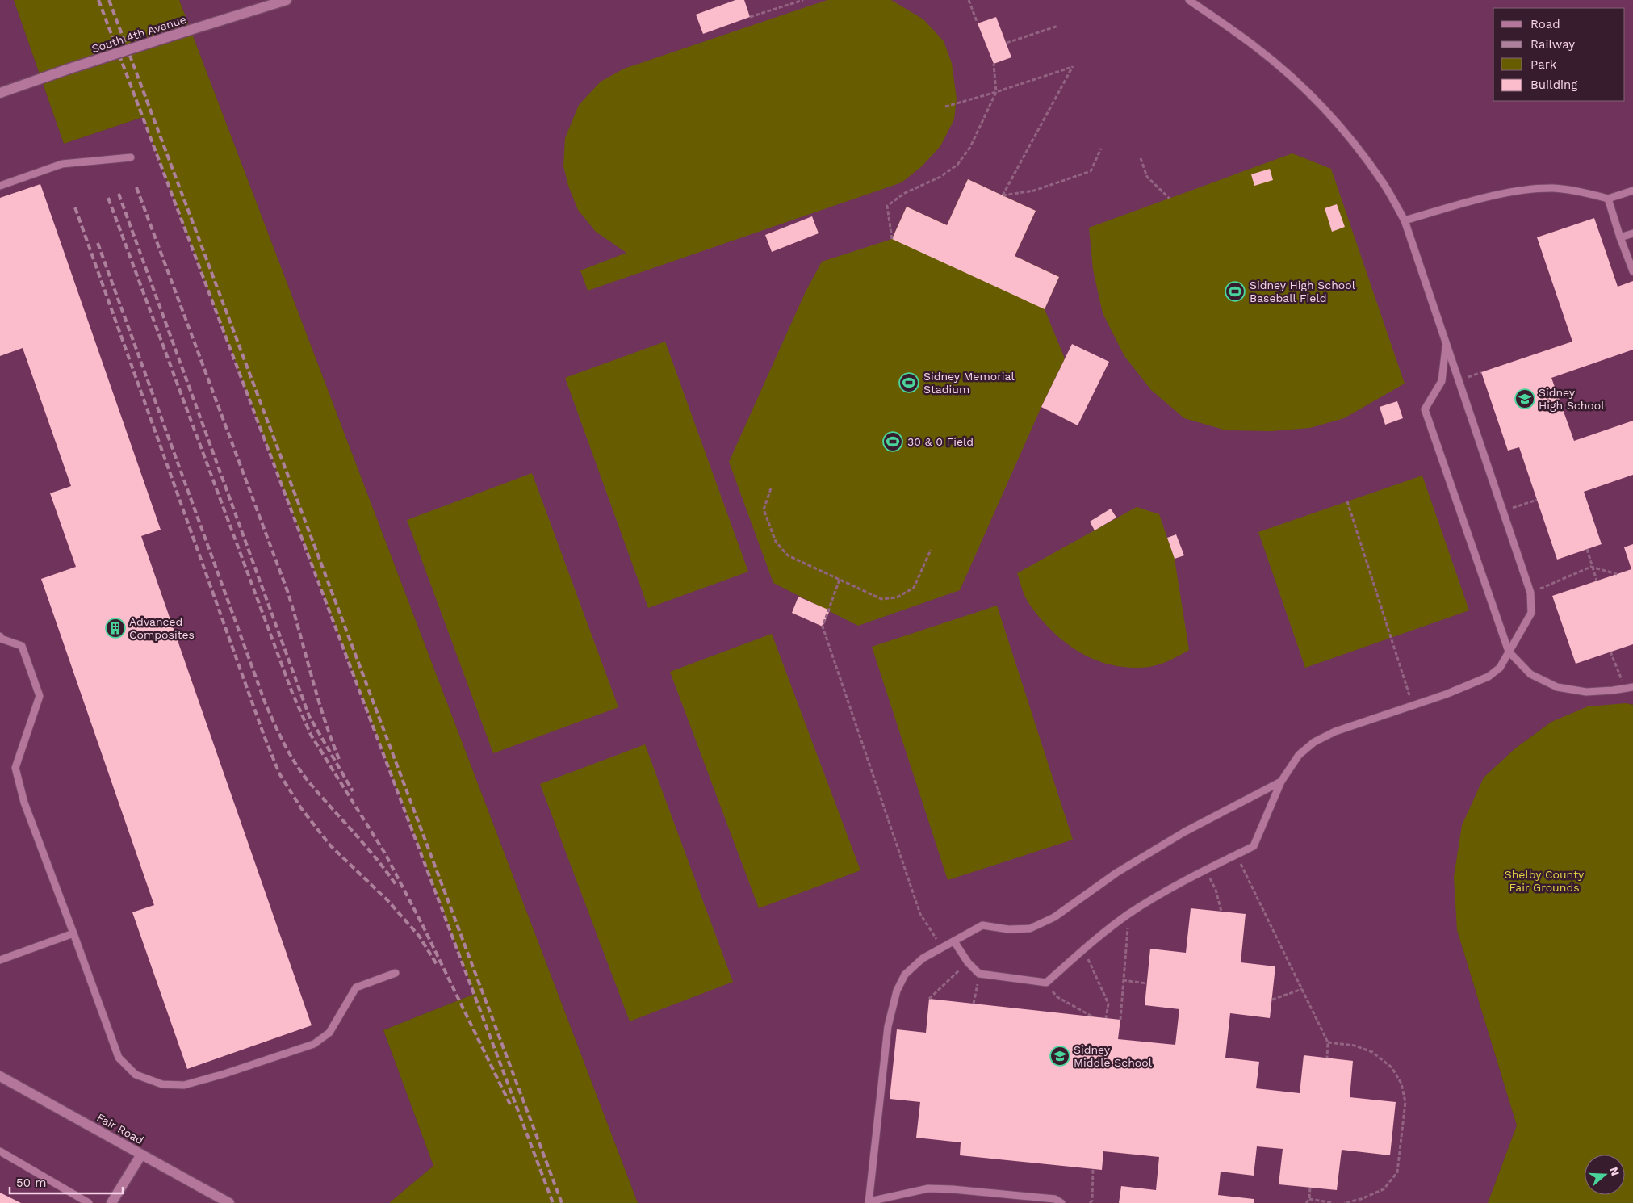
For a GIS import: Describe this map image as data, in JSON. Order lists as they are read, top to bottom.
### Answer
{
  "streets": {
    "street": ["South 4th Avenue", "Fair Road"]
  },
  "parks": ["Shelby County Fair Grounds"],
  "places": {
    "sports": ["Sidney High School Baseball Field", "Sidney Memorial Stadium", "30 & 0 Field"],
    "school or university": ["Sidney High School", "Sidney Middle School"],
    "building": ["Advanced Composites"]
  },
  "legend": [
    "Road",
    "Railway",
    "Park",
    "Building"
  ],
  "scale_bar": "50 m",
  "north": "right"
}
